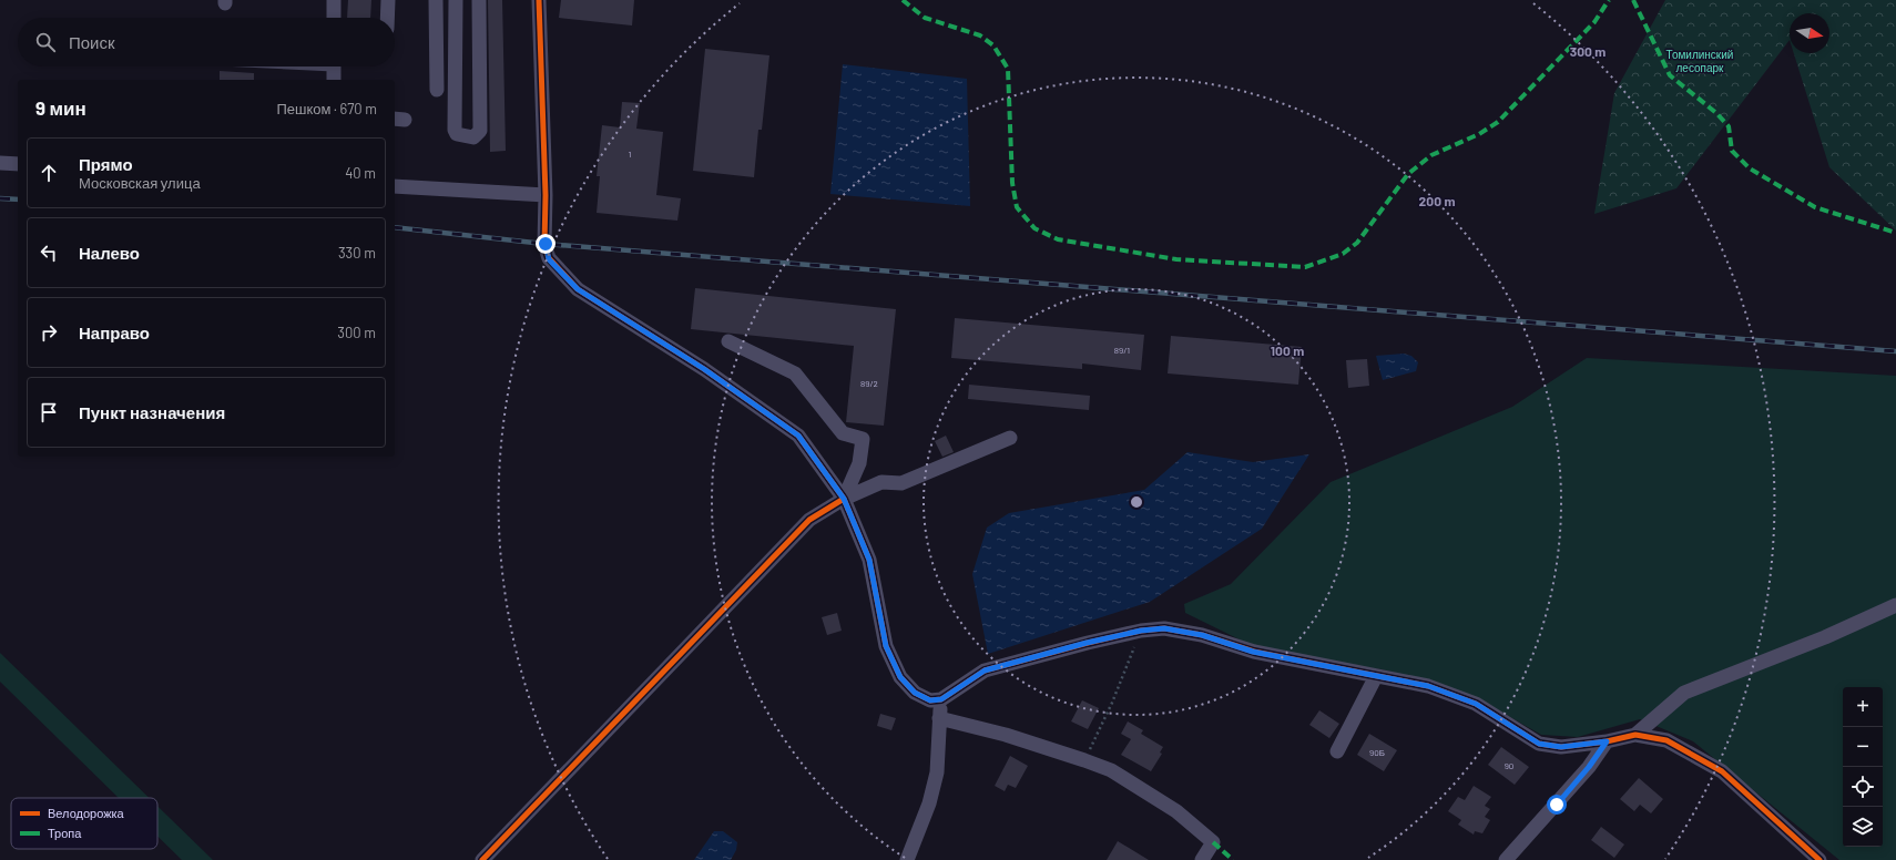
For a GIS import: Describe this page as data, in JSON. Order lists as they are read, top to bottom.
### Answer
{
  "parks": ["Томилинский лесопарк"],
  "house_numbers": [
    "1",
    "89/1",
    "89/2",
    "90Б",
    "90"
  ],
  "legend": ["Велодорожка", "Тропа"],
  "north": "right",
  "page": {
    "search": "Поиск",
    "heading": ["9 мин", "Пешком · 670 m"],
    "list": [
      ["Прямо", "Московская улица", "40 m"],
      ["Налево", "330 m"],
      ["Направо", "300 m"],
      "Пункт назначения"
    ],
    "map_buttons": ["+", "−"]
  },
  "rings": ["300 m", "200 m", "100 m"]
}
